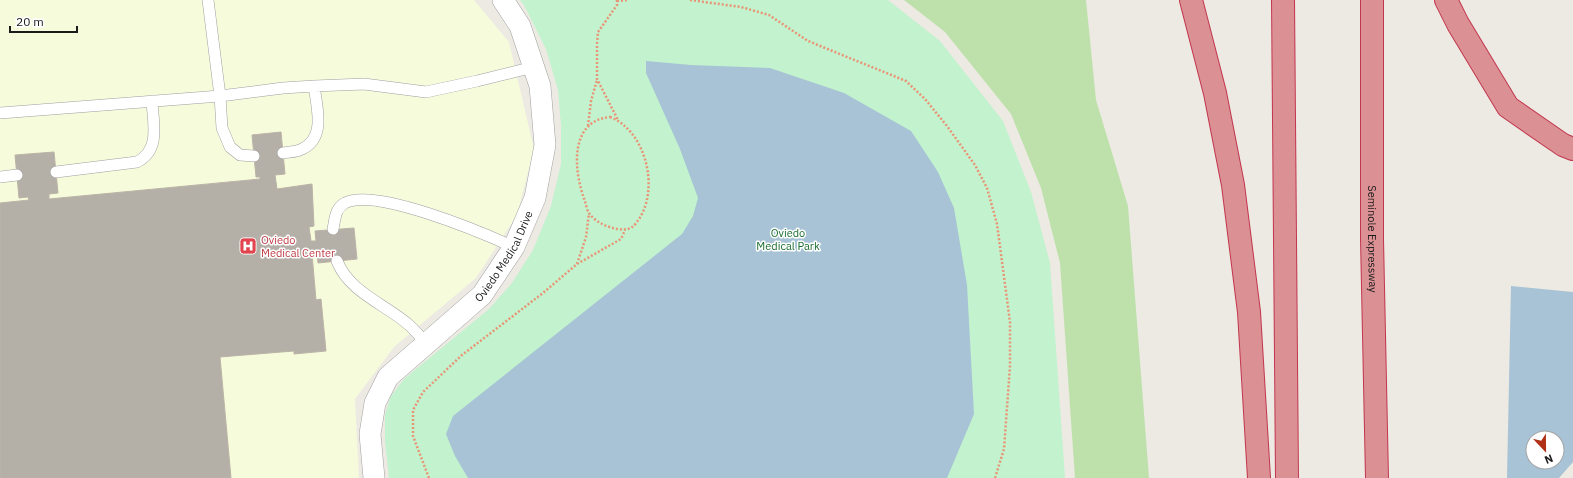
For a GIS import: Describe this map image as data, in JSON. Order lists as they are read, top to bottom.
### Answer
{
  "streets": {
    "highway": ["Seminole Expressway"],
    "street": ["Oviedo Medical Drive"]
  },
  "parks": ["Oviedo Medical Park"],
  "places": {
    "hospital": ["Oviedo Medical Center"]
  },
  "scale_bar": "20 m",
  "north": "bottom"
}
